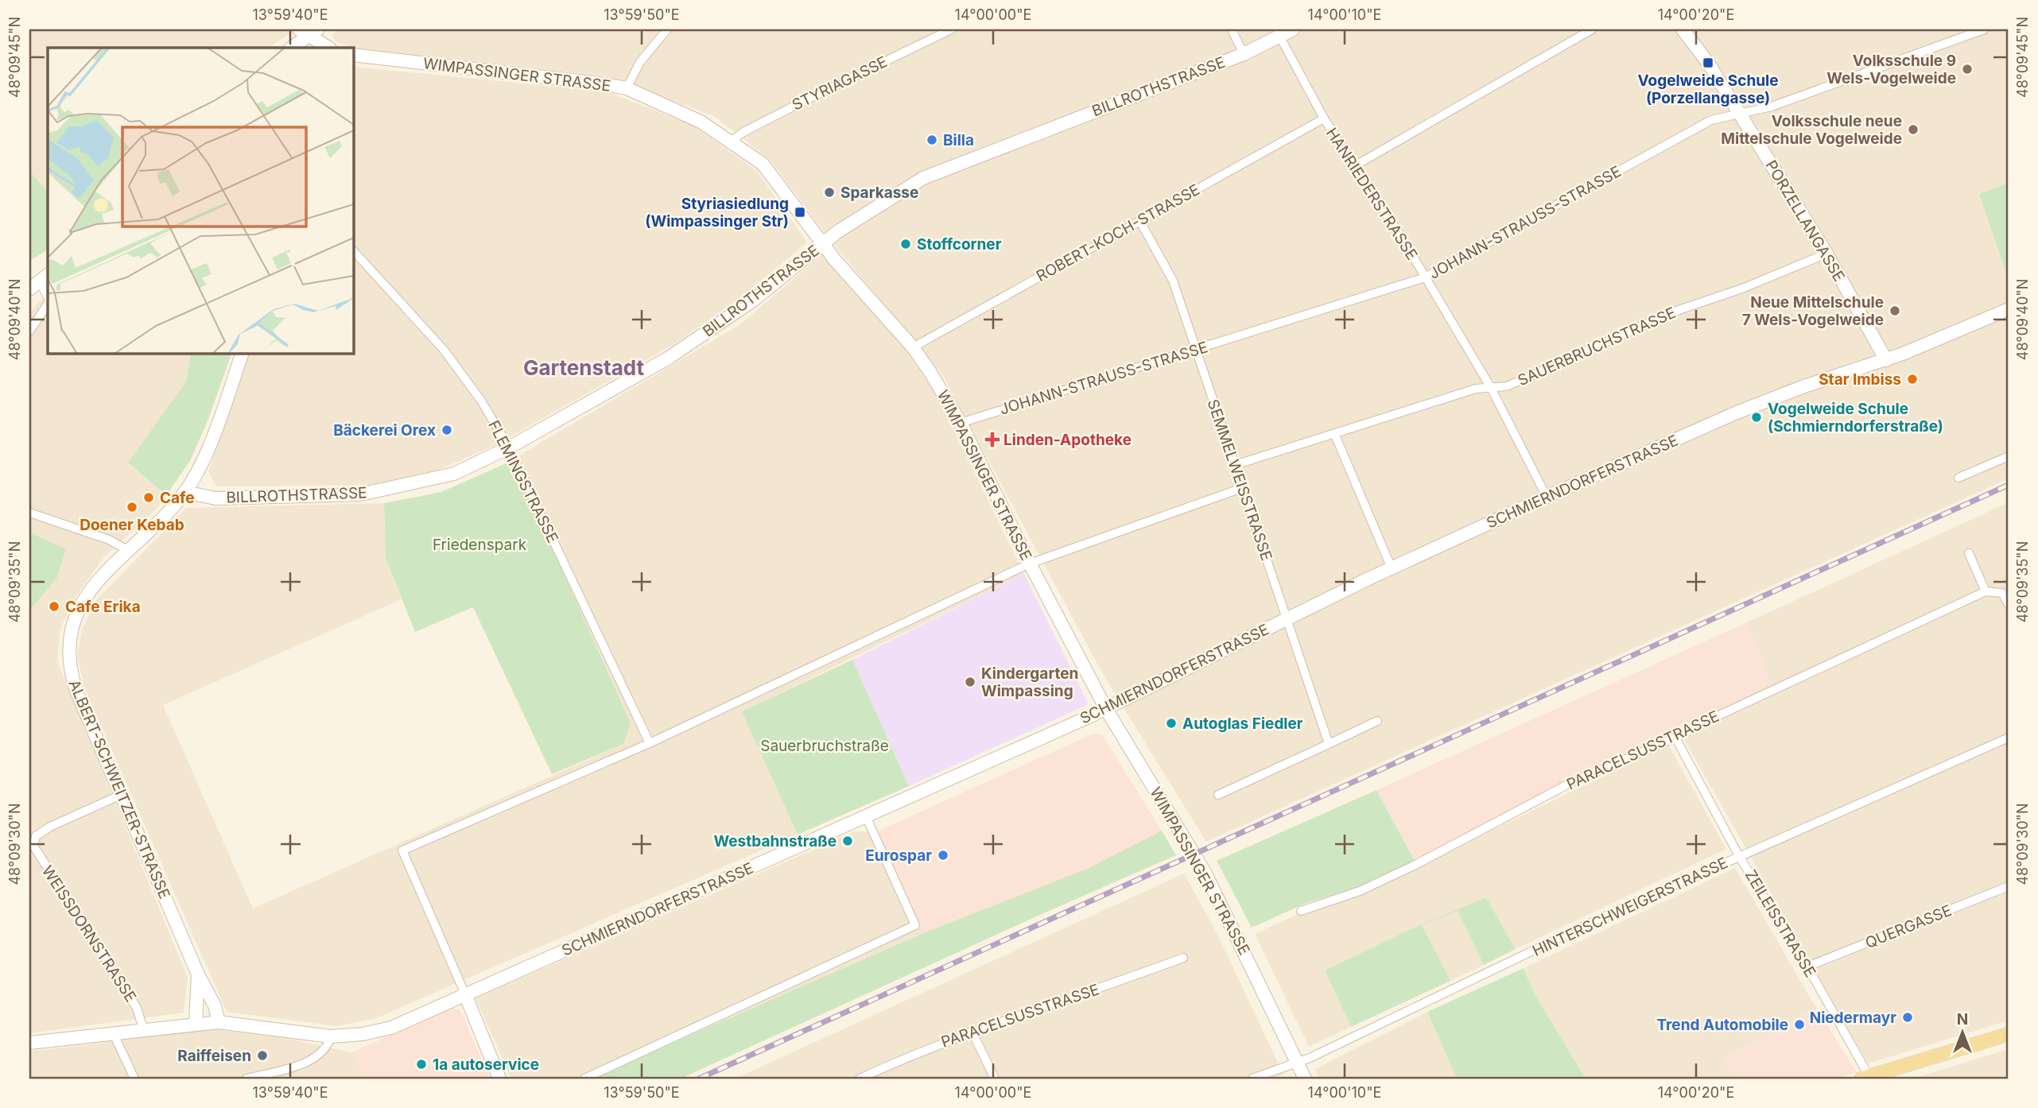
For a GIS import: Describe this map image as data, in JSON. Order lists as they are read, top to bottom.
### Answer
{
  "streets": {
    "street": [
      "WIMPASSINGER STRASSE",
      "STYRIAGASSE",
      "BILLROTHSTRASSE",
      "HANRIEDERSTRASSE",
      "PORZELLANGASSE",
      "JOHANN-STRAUSS-STRASSE",
      "ROBERT-KOCH-STRASSE",
      "SAUERBRUCHSTRASSE",
      "SEMMELWEISSTRASSE",
      "FLEMINGSTRASSE",
      "SCHMIERNDORFERSTRASSE",
      "PARACELSUSSTRASSE",
      "ALBERT-SCHWEITZER-STRASSE",
      "HINTERSCHWEIGERSTRASSE",
      "ZEILEISSTRASSE",
      "QUERGASSE",
      "WEISSDORNSTRASSE"
    ]
  },
  "crossings": [
    ["WIMPASSINGER STRASSE", "STYRIAGASSE"],
    ["WIMPASSINGER STRASSE", "BILLROTHSTRASSE"],
    ["WIMPASSINGER STRASSE", "JOHANN-STRAUSS-STRASSE"],
    ["WIMPASSINGER STRASSE", "ROBERT-KOCH-STRASSE"],
    ["WIMPASSINGER STRASSE", "SCHMIERNDORFERSTRASSE"],
    ["WIMPASSINGER STRASSE", "HINTERSCHWEIGERSTRASSE"],
    ["BILLROTHSTRASSE", "HANRIEDERSTRASSE"],
    ["BILLROTHSTRASSE", "FLEMINGSTRASSE"],
    ["BILLROTHSTRASSE", "ALBERT-SCHWEITZER-STRASSE"],
    ["HANRIEDERSTRASSE", "JOHANN-STRAUSS-STRASSE"],
    ["HANRIEDERSTRASSE", "ROBERT-KOCH-STRASSE"],
    ["HANRIEDERSTRASSE", "SAUERBRUCHSTRASSE"],
    ["HANRIEDERSTRASSE", "SCHMIERNDORFERSTRASSE"],
    ["PORZELLANGASSE", "JOHANN-STRAUSS-STRASSE"],
    ["PORZELLANGASSE", "SAUERBRUCHSTRASSE"],
    ["PORZELLANGASSE", "SCHMIERNDORFERSTRASSE"],
    ["JOHANN-STRAUSS-STRASSE", "SEMMELWEISSTRASSE"],
    ["ROBERT-KOCH-STRASSE", "SEMMELWEISSTRASSE"],
    ["SAUERBRUCHSTRASSE", "SEMMELWEISSTRASSE"],
    ["SEMMELWEISSTRASSE", "SCHMIERNDORFERSTRASSE"],
    ["SCHMIERNDORFERSTRASSE", "ALBERT-SCHWEITZER-STRASSE"],
    ["SCHMIERNDORFERSTRASSE", "WEISSDORNSTRASSE"],
    ["PARACELSUSSTRASSE", "ZEILEISSTRASSE"],
    ["ALBERT-SCHWEITZER-STRASSE", "WEISSDORNSTRASSE"],
    ["HINTERSCHWEIGERSTRASSE", "ZEILEISSTRASSE"],
    ["ZEILEISSTRASSE", "QUERGASSE"]
  ],
  "districts": ["Gartenstadt"],
  "parks": ["Friedenspark", "Sauerbruchstraße"],
  "places": {
    "transit": ["Vogelweide Schule (Porzellangasse)", "Styriasiedlung (Wimpassinger Str)"],
    "other": [
      "Volksschule 9 Wels-Vogelweide",
      "Volksschule neue Mittelschule Vogelweide",
      "Billa",
      "Sparkasse",
      "Stoffcorner",
      "Neue Mittelschule 7 Wels-Vogelweide",
      "Star Imbiss",
      "Vogelweide Schule (Schmierndorferstraße)",
      "Bäckerei Orex",
      "Cafe",
      "Doener Kebab",
      "Cafe Erika",
      "Kindergarten Wimpassing",
      "Autoglas Fiedler",
      "Westbahnstraße",
      "Eurospar",
      "Niedermayr",
      "Trend Automobile",
      "Raiffeisen",
      "1a autoservice"
    ],
    "health": ["Linden-Apotheke"]
  },
  "north": "top",
  "coordinates": [
    "13°59'40\"E",
    "13°59'50\"E",
    "14°00'00\"E",
    "14°00'10\"E",
    "14°00'20\"E",
    "48°09'45\"N",
    "48°09'40\"N",
    "48°09'35\"N",
    "48°09'30\"N"
  ]
}
